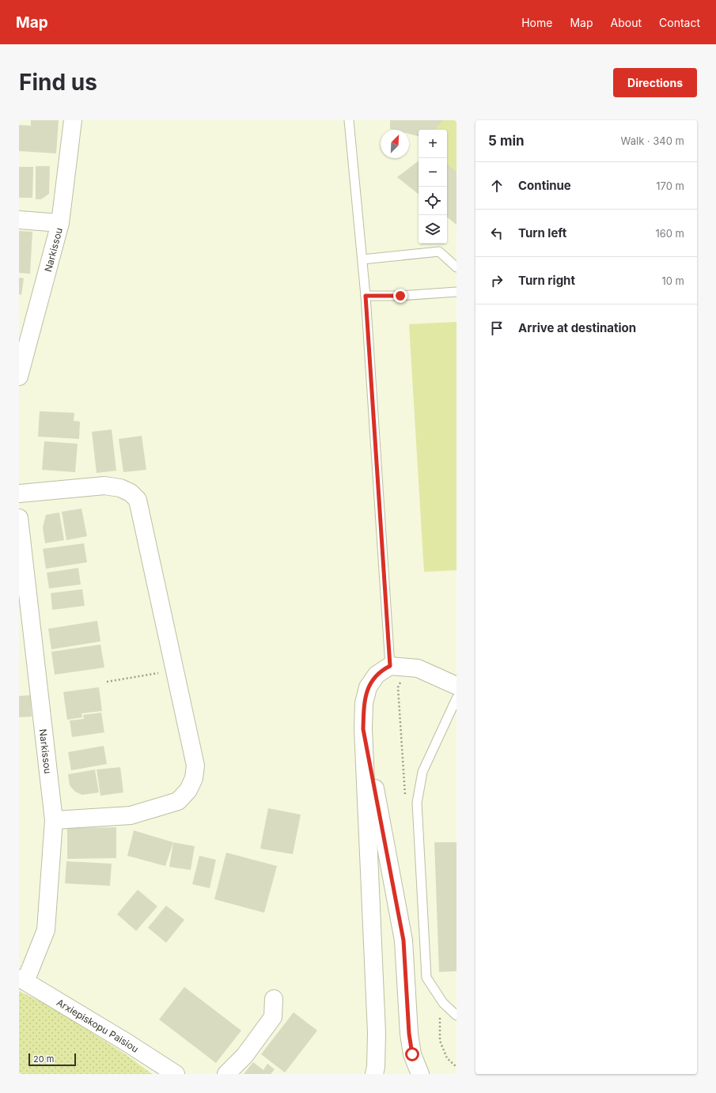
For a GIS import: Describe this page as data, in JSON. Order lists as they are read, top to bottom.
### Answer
{
  "streets": {
    "street": ["Narkissou", "Arxiepiskopu Paisiou"]
  },
  "crossings": [
    ["Narkissou", "Arxiepiskopu Paisiou"]
  ],
  "scale_bar": "20 m",
  "north": "top right",
  "page": {
    "header": "Map",
    "nav": [
      "Home",
      "Map",
      "About",
      "Contact"
    ],
    "buttons": "Directions",
    "title": "Find us",
    "heading": ["5 min", "Walk · 340 m"],
    "map_buttons": ["+", "−"],
    "list": [
      ["Continue", "170 m"],
      ["Turn left", "160 m"],
      ["Turn right", "10 m"],
      "Arrive at destination"
    ],
    "scale": "20 m"
  }
}
